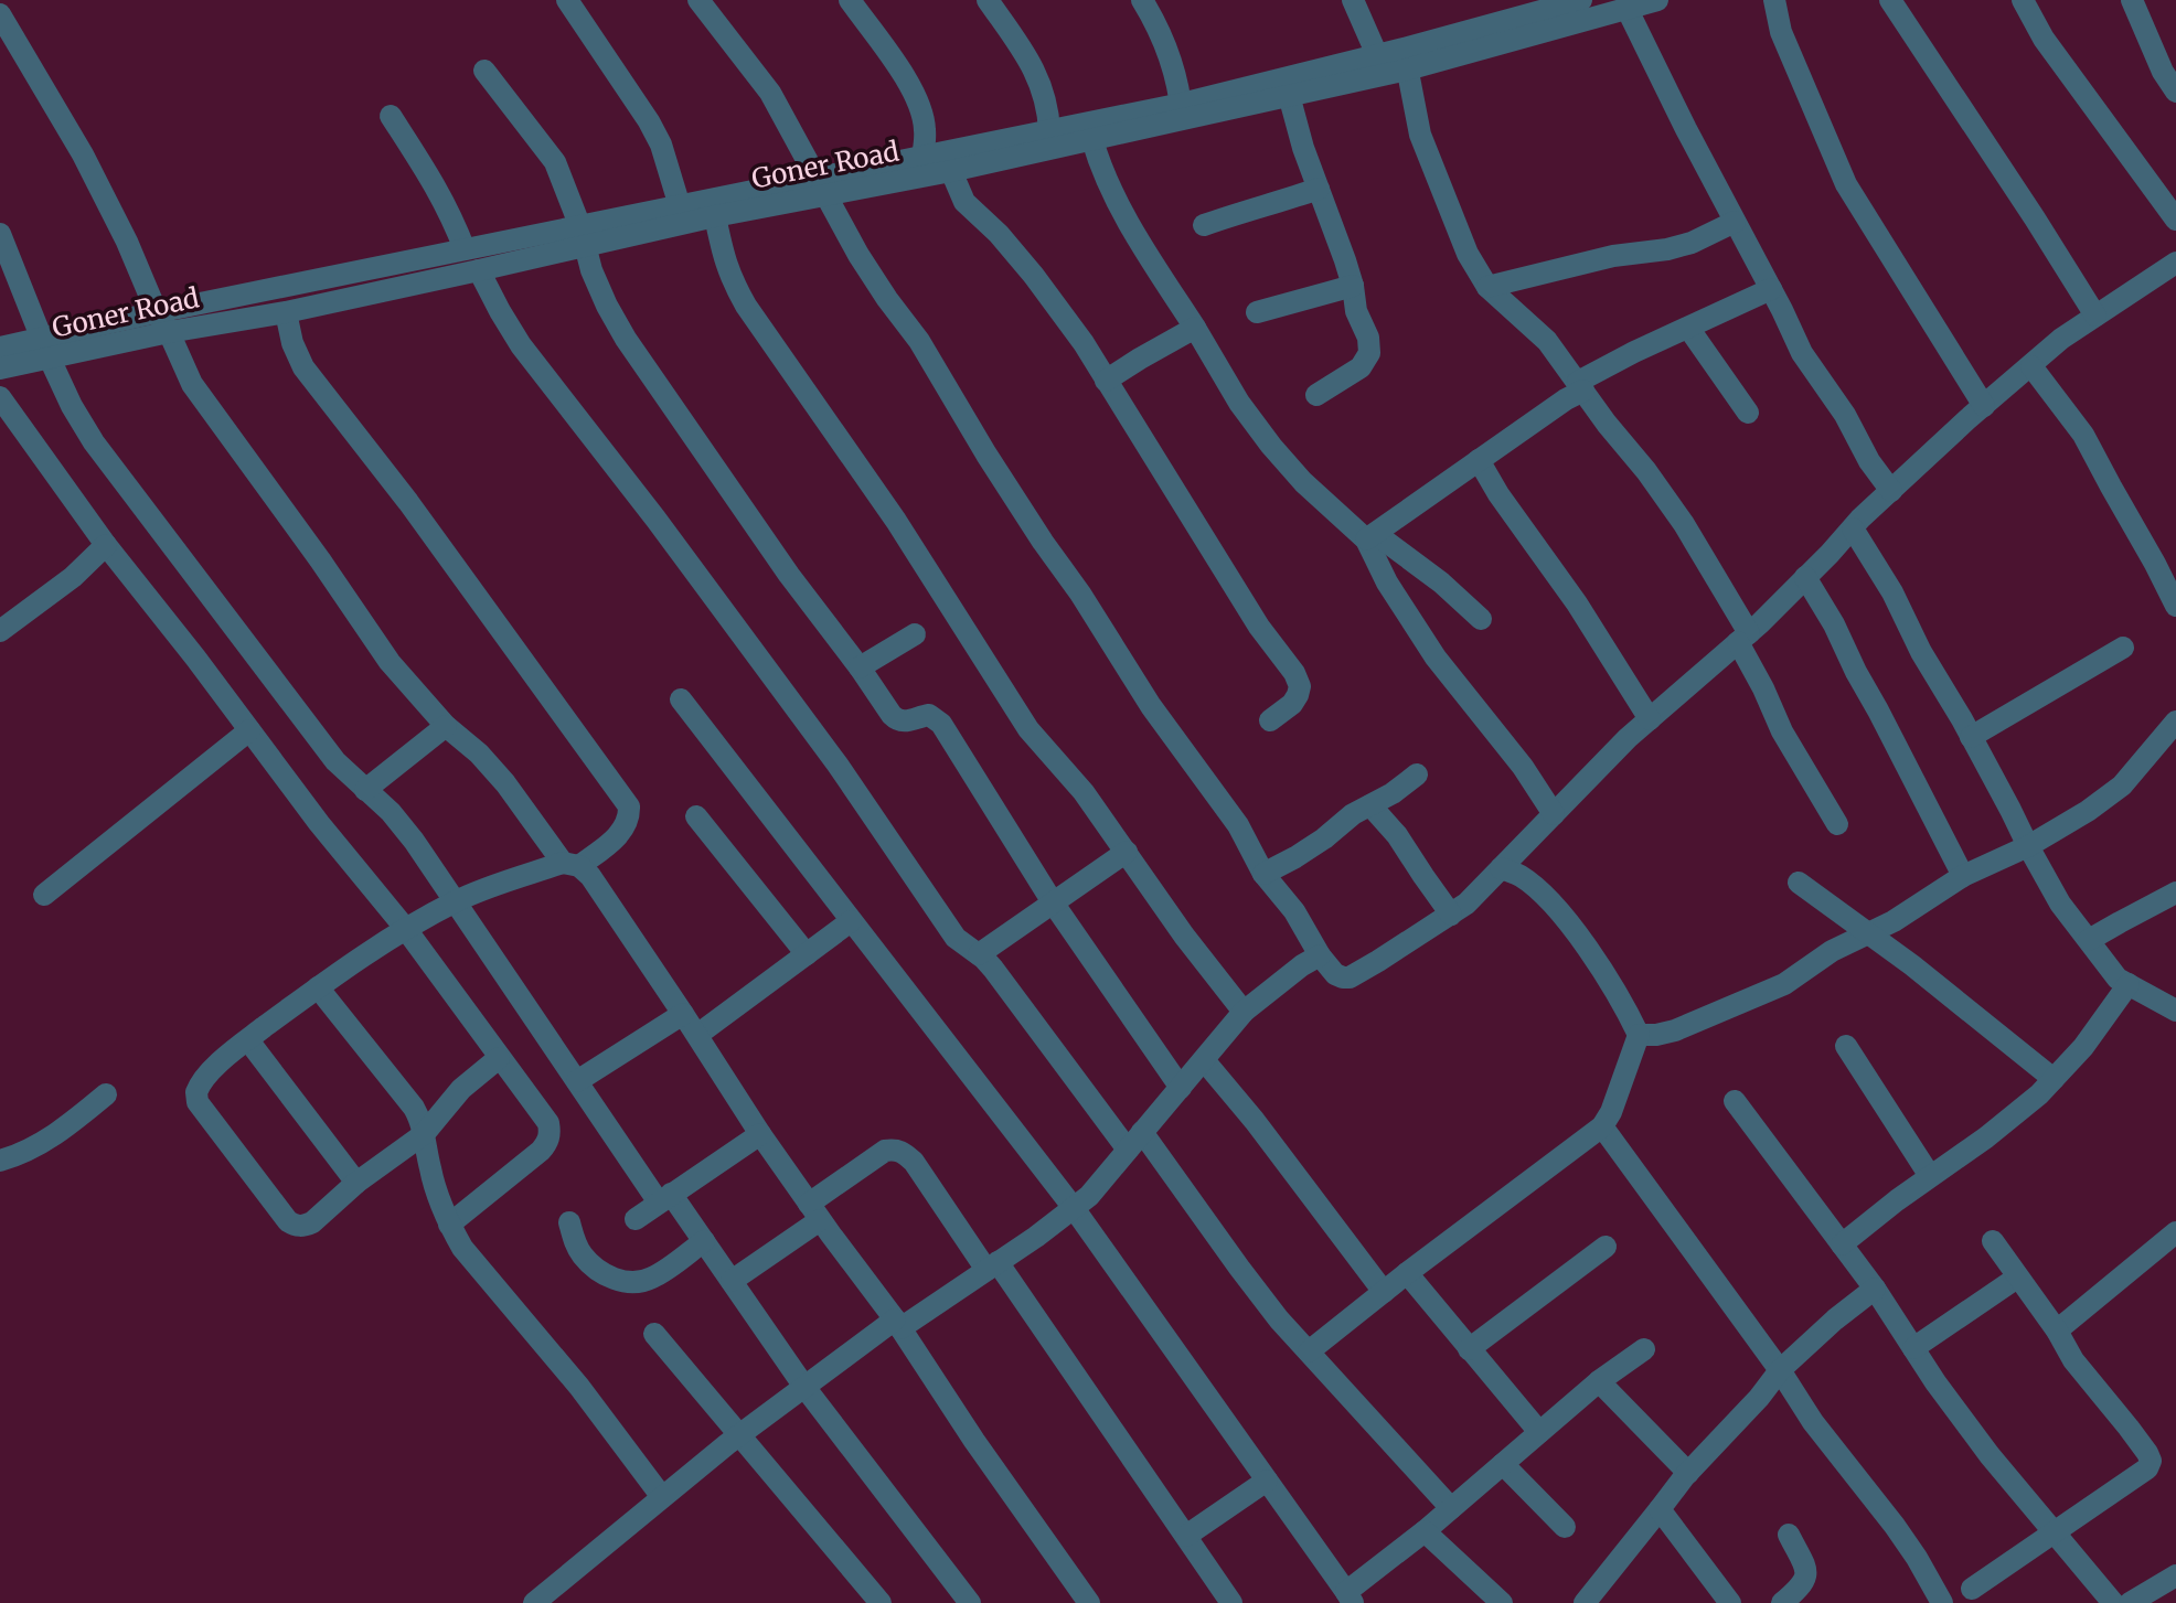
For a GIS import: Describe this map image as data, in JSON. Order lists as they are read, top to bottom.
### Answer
{
  "streets": {
    "street": ["Goner Road"]
  }
}
